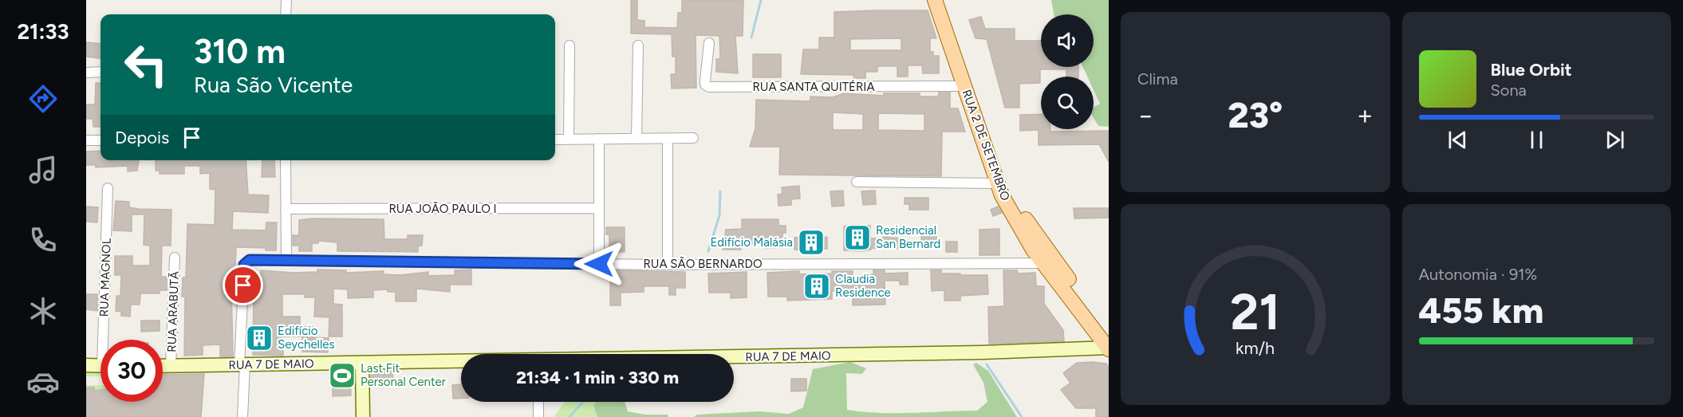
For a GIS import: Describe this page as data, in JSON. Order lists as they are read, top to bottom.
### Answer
{
  "streets": {
    "main road": ["RUA 2 DE SETEMBRO"],
    "street": [
      "RUA SANTA QUITÉRIA",
      "RUA JOÃO PAULO I",
      "RUA SÃO BERNARDO",
      "RUA MAGNOL",
      "RUA ARABUTÃ",
      "RUA 7 DE MAIO"
    ]
  },
  "crossings": [
    ["RUA SANTA QUITÉRIA", "RUA 2 DE SETEMBRO"],
    ["RUA 2 DE SETEMBRO", "RUA SÃO BERNARDO"],
    ["RUA 2 DE SETEMBRO", "RUA 7 DE MAIO"],
    ["RUA SÃO BERNARDO", "RUA 7 DE MAIO"],
    ["RUA ARABUTÃ", "RUA 7 DE MAIO"]
  ],
  "places": {
    "building": [
      "Residencial San Bernard",
      "Edifício Malásia",
      "Claudia Residence",
      "Edifício Seychelles"
    ],
    "sports": ["Last Fit Personal Center"]
  },
  "page": {
    "tabs": "21:33",
    "tile": [
      "Clima",
      ["Autonomia · 91%", "455 km"]
    ],
    "turn": ["310 m", "Rua São Vicente"],
    "song": ["Blue Orbit", "Sona"],
    "heat": ["−", "23°", "+"],
    "then": "Depois",
    "limit": "30",
    "trip": "21:34 · 1 min · 330 m",
    "gauge": ["21", "km/h"]
  }
}
